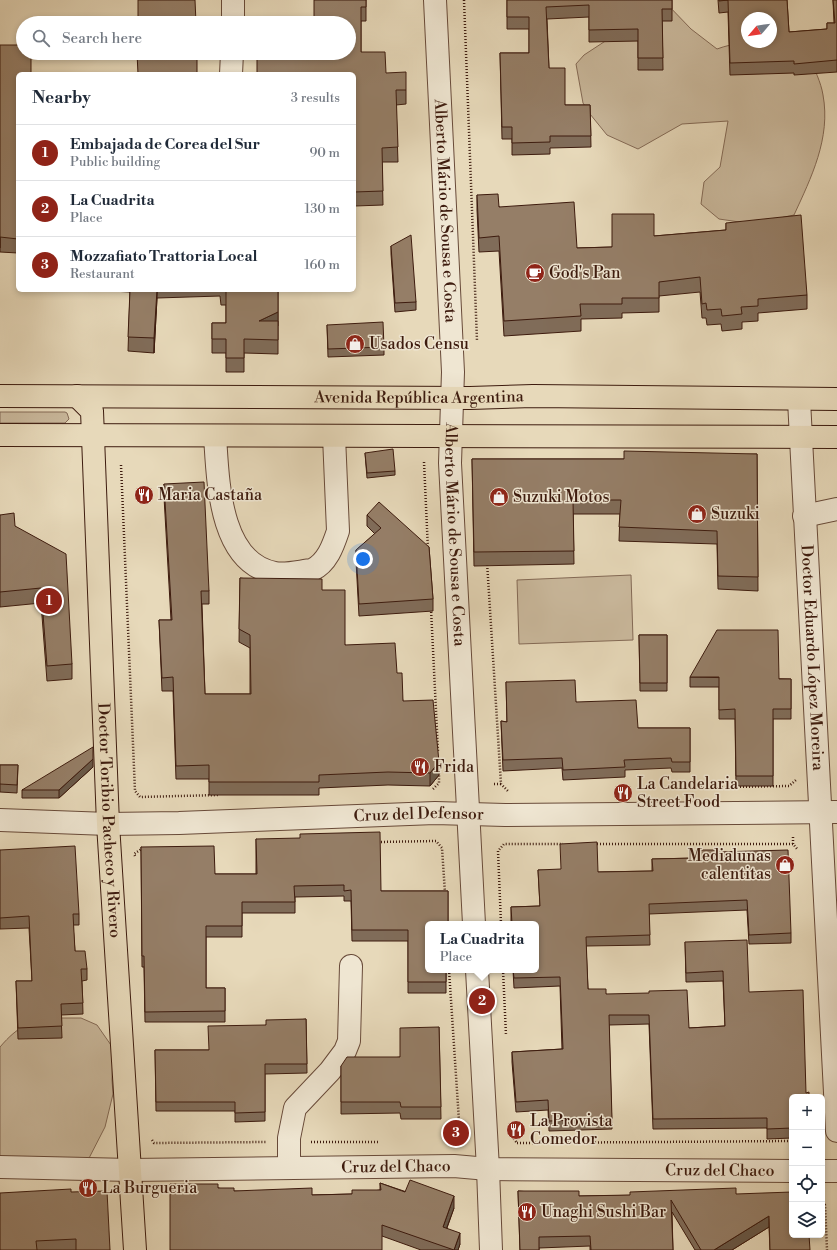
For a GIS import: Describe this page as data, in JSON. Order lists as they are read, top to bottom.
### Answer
{
  "streets": {
    "main road": ["Avenida República Argentina", "Doctor Toribio Pacheco y Rivero"],
    "street": [
      "Alberto Mário de Sousa e Costa",
      "Doctor Eduardo López Moreira",
      "Cruz del Defensor",
      "Cruz del Chaco"
    ]
  },
  "crossings": [
    ["Alberto Mário de Sousa e Costa", "Avenida República Argentina"],
    ["Alberto Mário de Sousa e Costa", "Cruz del Defensor"],
    ["Avenida República Argentina", "Doctor Eduardo López Moreira"],
    ["Avenida República Argentina", "Doctor Toribio Pacheco y Rivero"],
    ["Doctor Eduardo López Moreira", "Cruz del Defensor"],
    ["Cruz del Defensor", "Doctor Toribio Pacheco y Rivero"],
    ["Doctor Toribio Pacheco y Rivero", "Cruz del Chaco"]
  ],
  "places": {
    "cafe": ["God's Pan"],
    "shop": [
      "Usados Censu",
      "Suzuki Motos",
      "Suzuki",
      "Medialunas calentitas"
    ],
    "restaurant": [
      "Maria Castaña",
      "Frida",
      "La Candelaria Street Food",
      "La Provista Comedor",
      "La Burgueria",
      "Unaghi Sushi Bar"
    ]
  },
  "north": "bottom left",
  "page": {
    "search": "Search here",
    "heading": ["Nearby", "3 results"],
    "list": [
      {
        "mark": "1",
        "name": "Embajada de Corea del Sur",
        "note": "Public building",
        "value": "90 m"
      },
      {
        "mark": "2",
        "name": "La Cuadrita",
        "note": "Place",
        "value": "130 m"
      },
      {
        "mark": "3",
        "name": "Mozzafiato Trattoria Local",
        "note": "Restaurant",
        "value": "160 m"
      }
    ],
    "pins": ["1", "2", "3"],
    "popup": ["La Cuadrita", "Place"],
    "map_buttons": ["+", "−"]
  }
}
